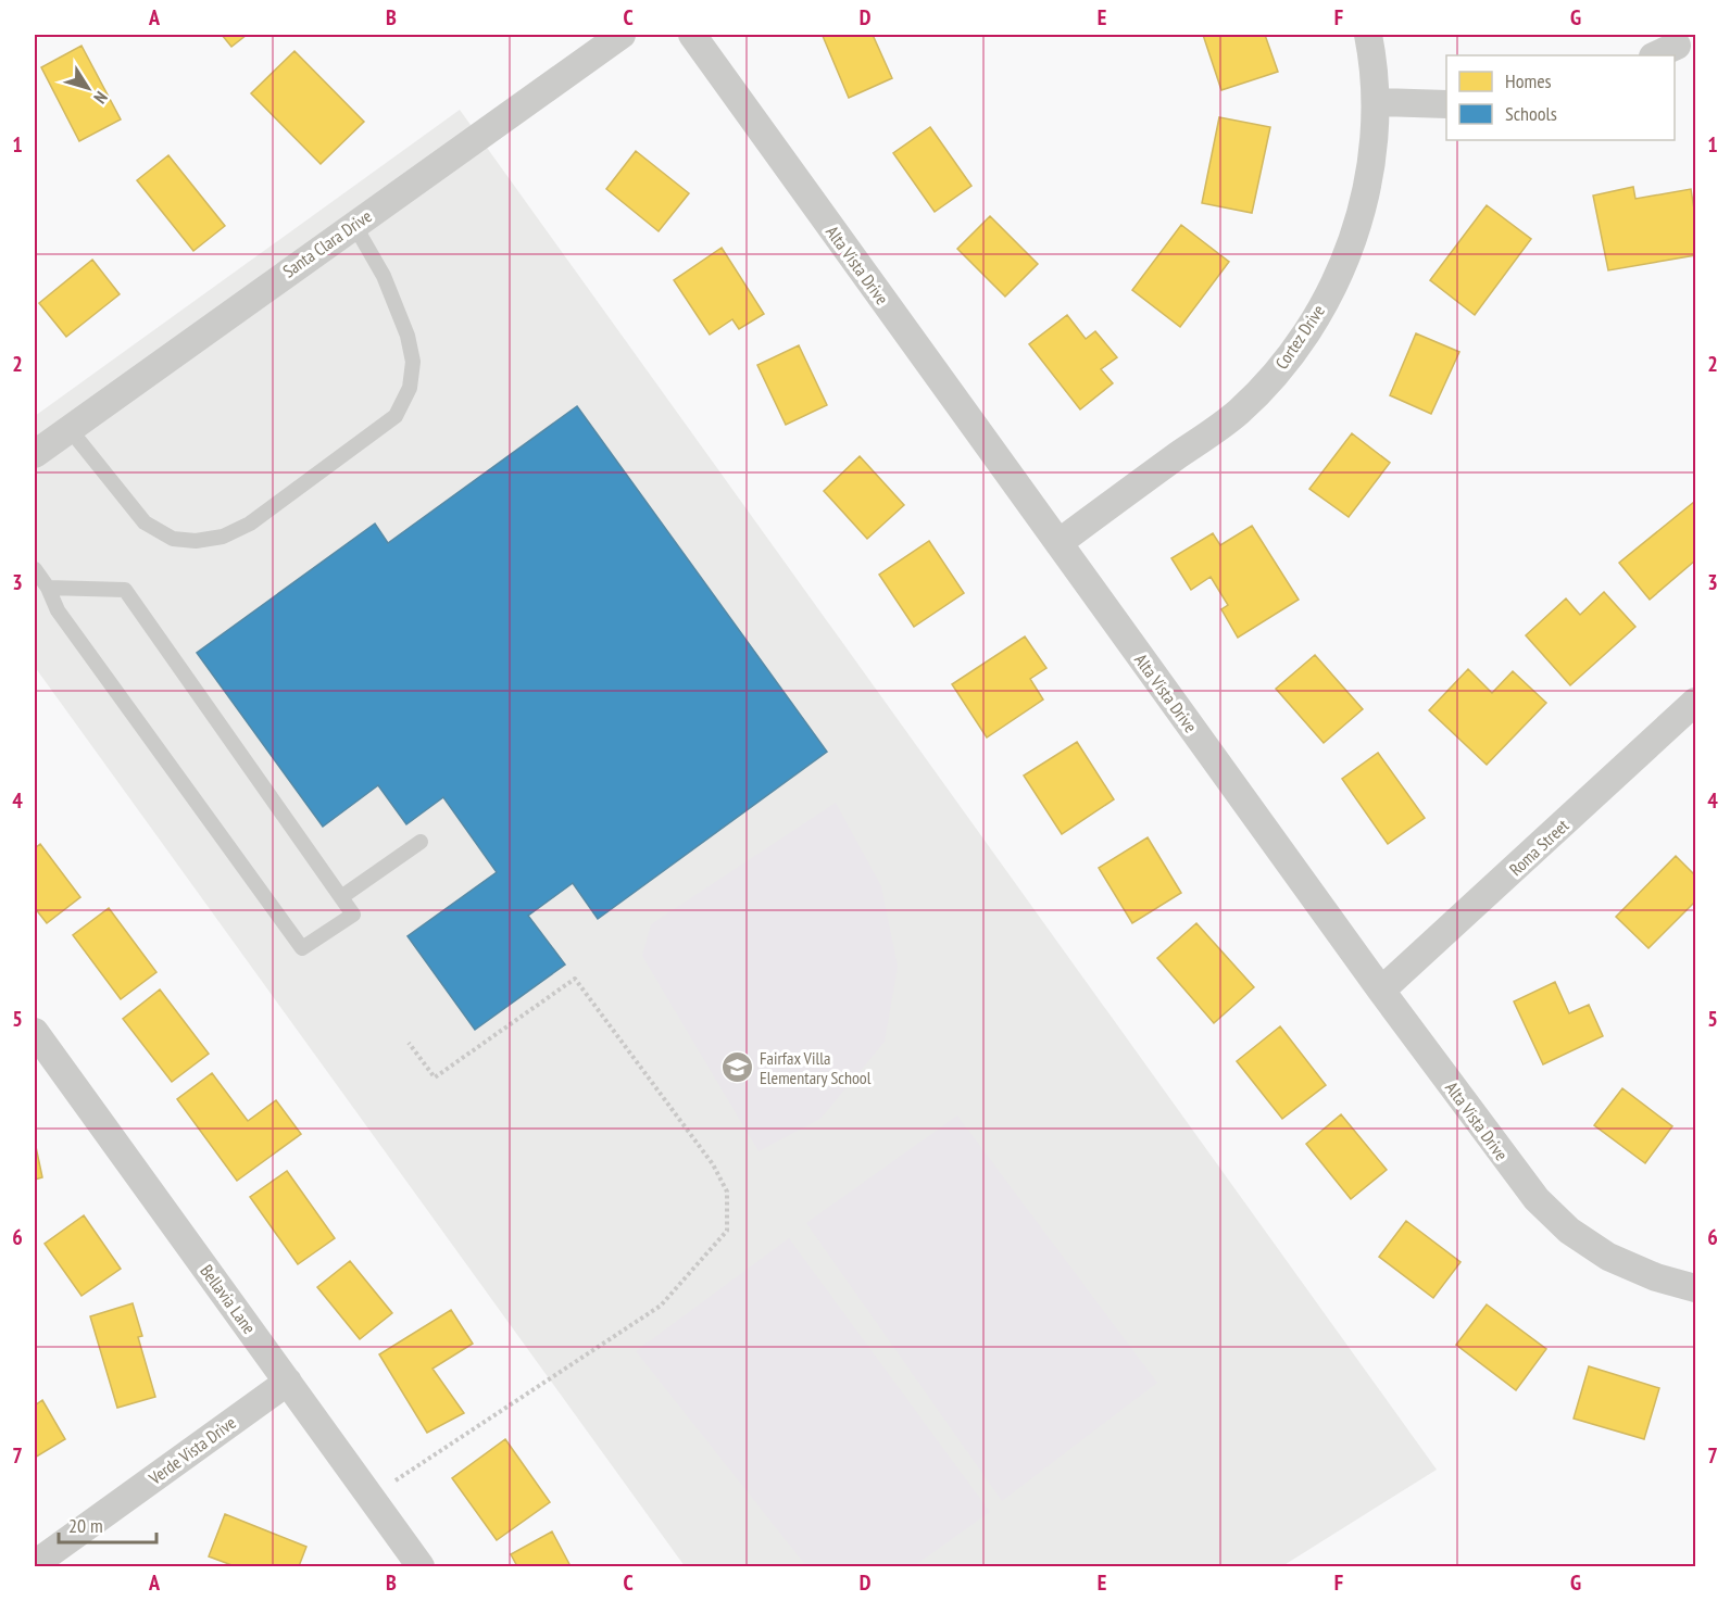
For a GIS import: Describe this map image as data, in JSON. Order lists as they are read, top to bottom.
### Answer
{
  "streets": {
    "street": [
      "Santa Clara Drive",
      "Alta Vista Drive",
      "Cortez Drive",
      "Roma Street",
      "Bellavia Lane",
      "Verde Vista Drive"
    ]
  },
  "crossings": [
    ["Alta Vista Drive", "Cortez Drive"],
    ["Alta Vista Drive", "Roma Street"],
    ["Bellavia Lane", "Verde Vista Drive"]
  ],
  "places": {
    "school or university": ["Fairfax Villa Elementary School"]
  },
  "legend": ["Homes", "Schools"],
  "scale_bar": "20 m",
  "north": "bottom right",
  "grid": {
    "columns": [
      "A",
      "B",
      "C",
      "D",
      "E",
      "F",
      "G"
    ],
    "rows": [
      "1",
      "2",
      "3",
      "4",
      "5",
      "6",
      "7"
    ]
  }
}
